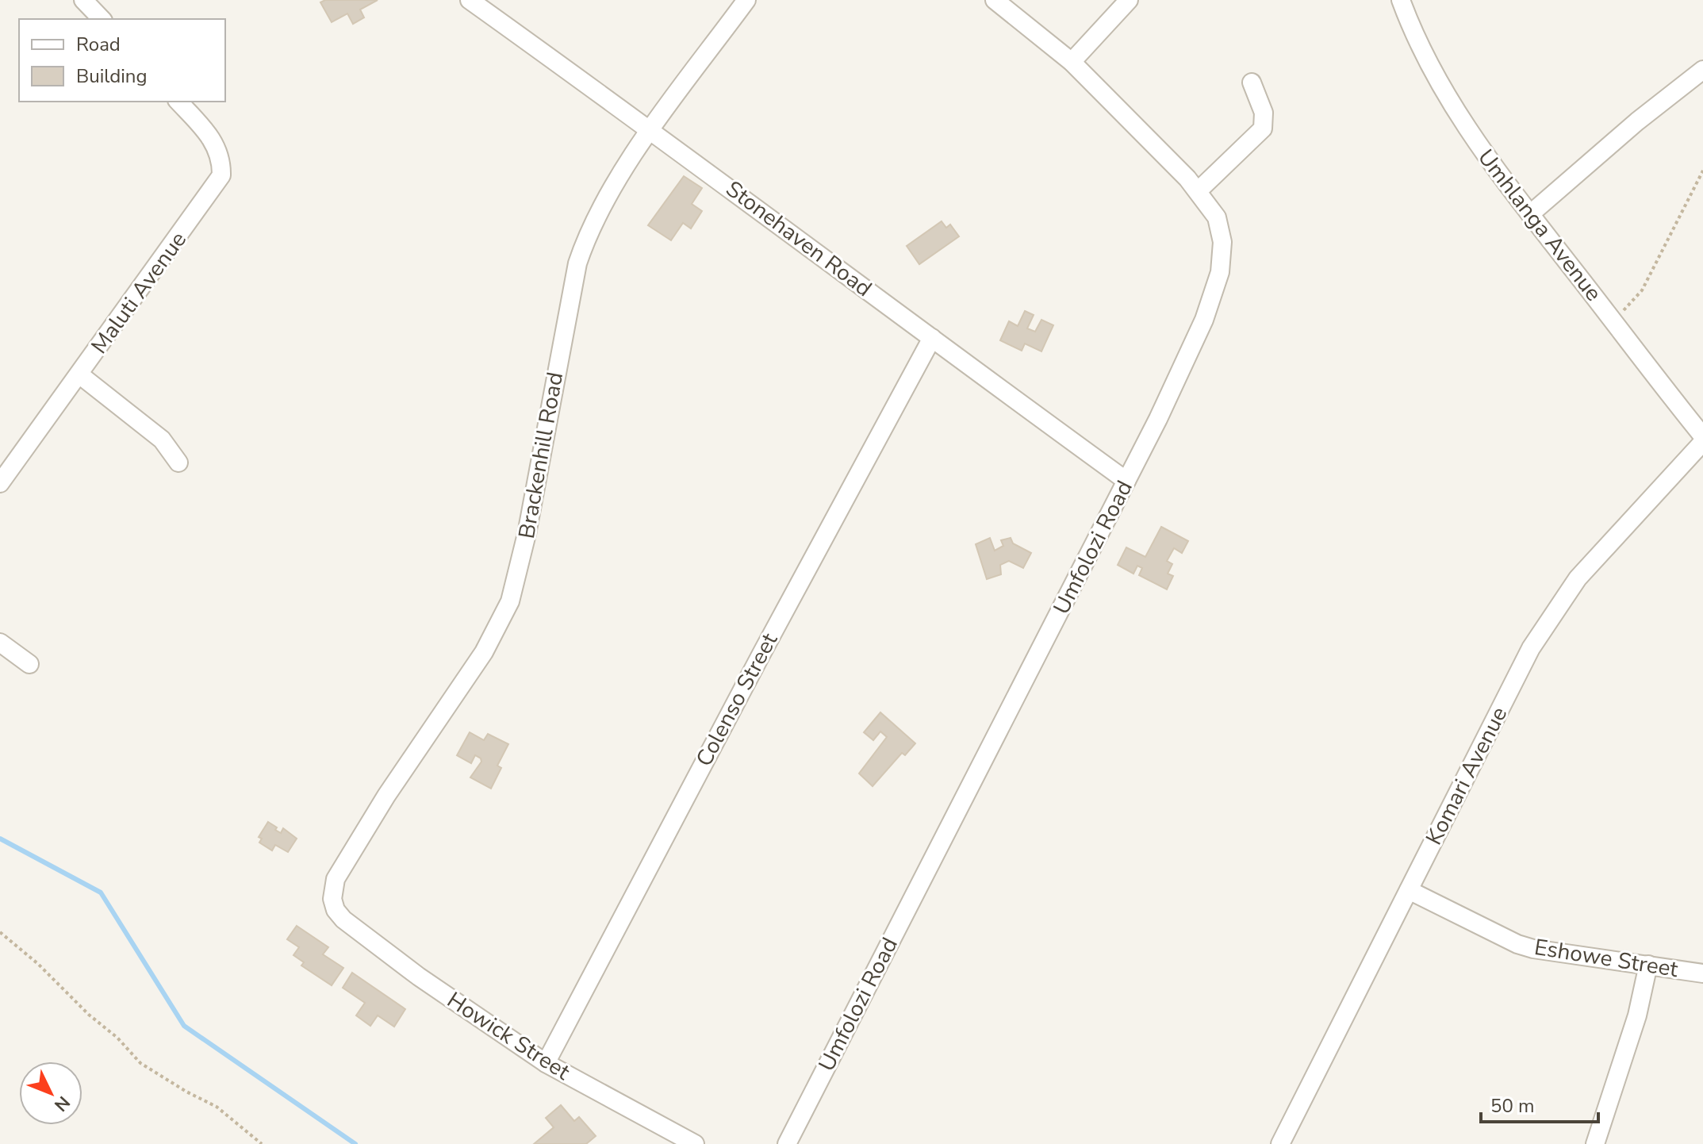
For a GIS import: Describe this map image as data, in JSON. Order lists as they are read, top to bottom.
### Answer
{
  "streets": {
    "street": [
      "Umhlanga Avenue",
      "Stonehaven Road",
      "Maluti Avenue",
      "Brackenhill Road",
      "Umfolozi Road",
      "Colenso Street",
      "Komari Avenue",
      "Eshowe Street",
      "Howick Street"
    ]
  },
  "crossings": [
    ["Stonehaven Road", "Brackenhill Road"],
    ["Stonehaven Road", "Umfolozi Road"],
    ["Stonehaven Road", "Colenso Street"],
    ["Brackenhill Road", "Howick Street"],
    ["Colenso Street", "Howick Street"],
    ["Komari Avenue", "Eshowe Street"]
  ],
  "legend": ["Road", "Building"],
  "scale_bar": "50 m",
  "north": "bottom right"
}
